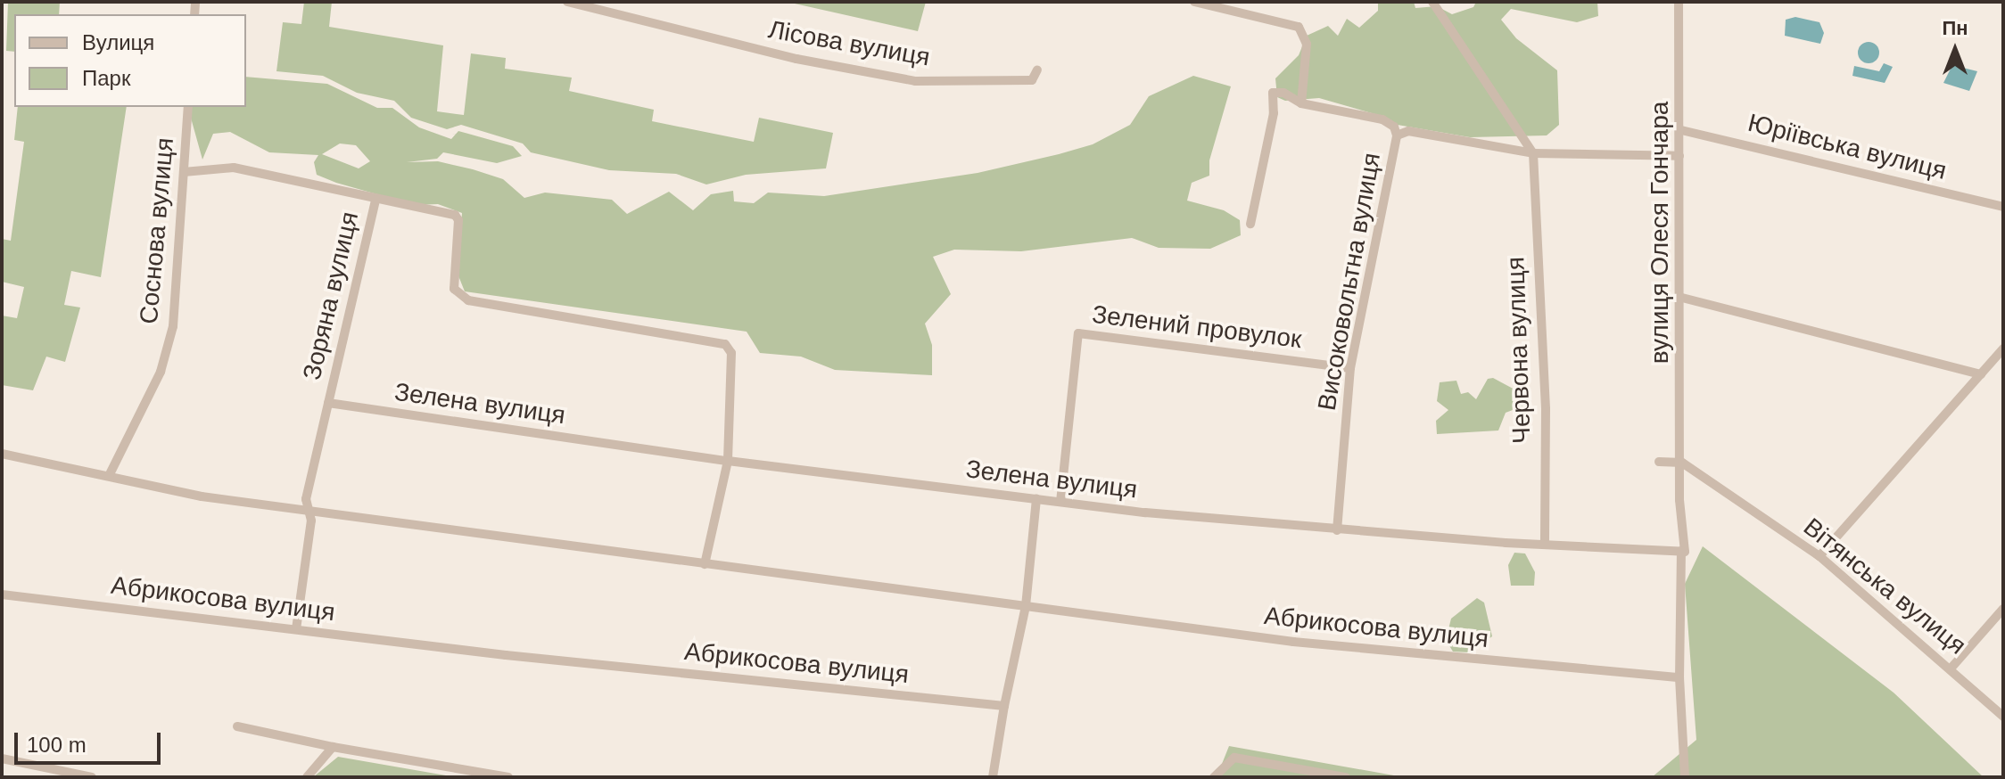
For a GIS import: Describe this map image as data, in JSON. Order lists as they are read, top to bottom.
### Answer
{
  "streets": {
    "street": [
      "Лісова вулиця",
      "Юріївська вулиця",
      "Соснова вулиця",
      "вулиця Олеся Гончара",
      "Високовольтна вулиця",
      "Зоряна вулиця",
      "Зелений провулок",
      "Червона вулиця",
      "Зелена вулиця",
      "Вітянська вулиця",
      "Абрикосова вулиця"
    ]
  },
  "crossings": [
    ["Юріївська вулиця", "вулиця Олеся Гончара"],
    ["вулиця Олеся Гончара", "Високовольтна вулиця"],
    ["вулиця Олеся Гончара", "Вітянська вулиця"],
    ["Високовольтна вулиця", "Зелений провулок"],
    ["Високовольтна вулиця", "Червона вулиця"],
    ["Високовольтна вулиця", "Зелена вулиця"],
    ["Зоряна вулиця", "Зелена вулиця"],
    ["Зоряна вулиця", "Абрикосова вулиця"],
    ["Зелений провулок", "Зелена вулиця"],
    ["Червона вулиця", "Зелена вулиця"]
  ],
  "legend": ["Вулиця", "Парк"],
  "scale_bar": "100 m",
  "north": "top"
}
